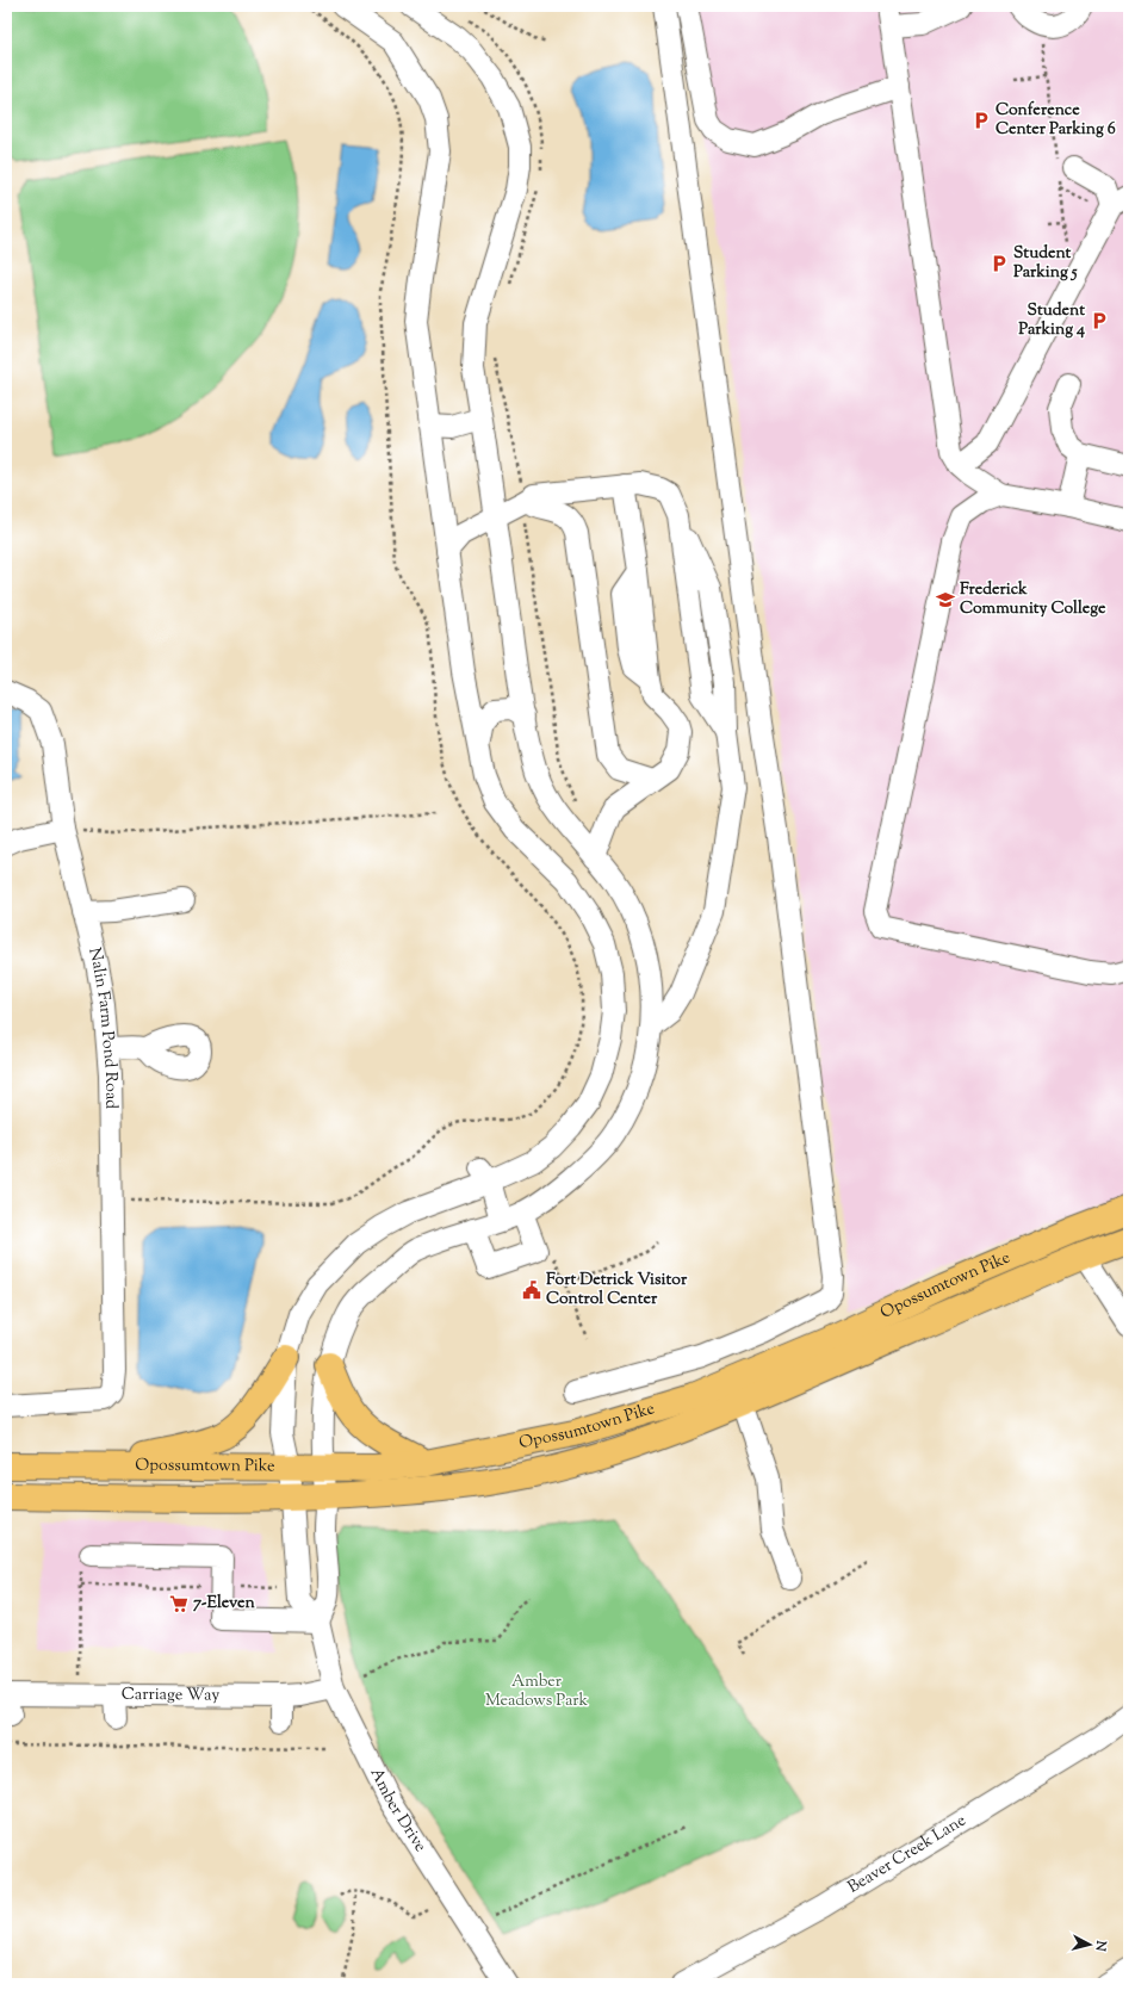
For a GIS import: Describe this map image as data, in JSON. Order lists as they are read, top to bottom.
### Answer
{
  "streets": {
    "main road": ["Opossumtown Pike"],
    "street": [
      "Nalin Farm Pond Road",
      "Carriage Way",
      "Amber Drive",
      "Beaver Creek Lane"
    ]
  },
  "crossings": [
    ["Carriage Way", "Amber Drive"]
  ],
  "parks": ["Amber Meadows Park"],
  "places": {
    "parking": ["Conference Center Parking 6", "Student Parking 5", "Student Parking 4"],
    "school or university": ["Frederick Community College"],
    "public building": ["Fort Detrick Visitor Control Center"],
    "supermarket": ["7-Eleven"]
  },
  "north": "right"
}
